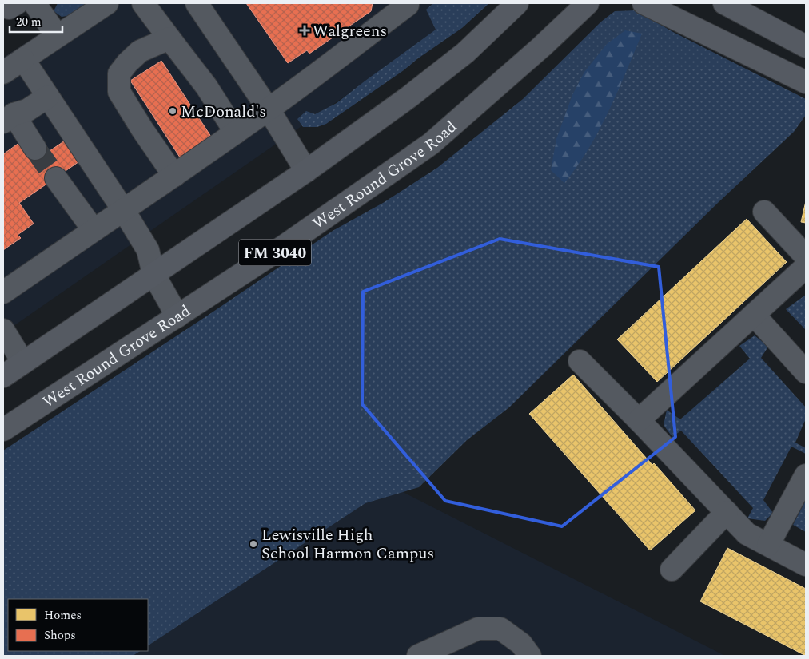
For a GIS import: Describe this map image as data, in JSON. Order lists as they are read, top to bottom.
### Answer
{
  "streets": {
    "main road": ["West Round Grove Road", "FM 3040"]
  },
  "places": {
    "health": ["Walgreens"],
    "other": ["McDonald's", "Lewisville High School Harmon Campus"]
  },
  "legend": ["Homes", "Shops"],
  "scale_bar": "20 m"
}
